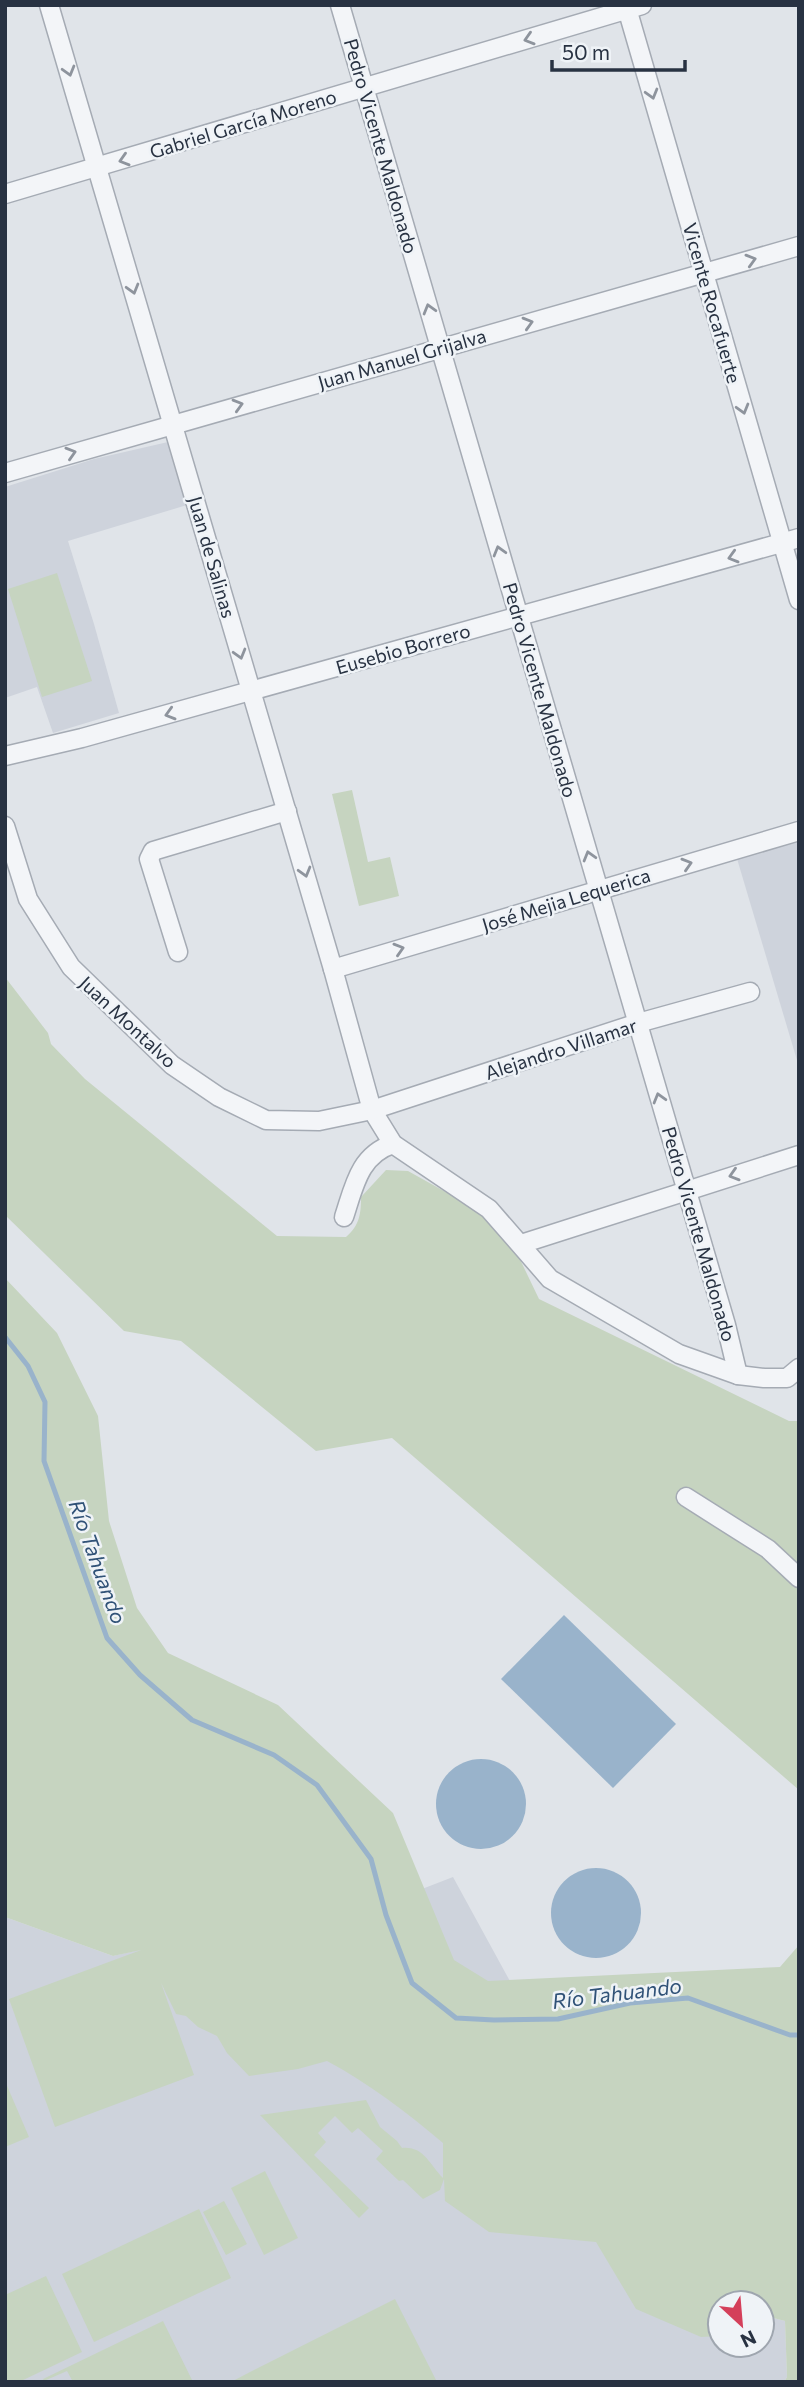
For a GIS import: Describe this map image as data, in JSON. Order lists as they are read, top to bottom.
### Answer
{
  "streets": {
    "street": [
      "Gabriel García Moreno",
      "Pedro Vicente Maldonado",
      "Vicente Rocafuerte",
      "Juan Manuel Grijalva",
      "Juan de Salinas",
      "Eusebio Borrero",
      "José Mejia Lequerica",
      "Juan Montalvo",
      "Alejandro Villamar"
    ]
  },
  "crossings": [
    ["Gabriel García Moreno", "Pedro Vicente Maldonado"],
    ["Gabriel García Moreno", "Vicente Rocafuerte"],
    ["Gabriel García Moreno", "Juan de Salinas"],
    ["Pedro Vicente Maldonado", "Juan Manuel Grijalva"],
    ["Pedro Vicente Maldonado", "Eusebio Borrero"],
    ["Pedro Vicente Maldonado", "José Mejia Lequerica"],
    ["Pedro Vicente Maldonado", "Alejandro Villamar"],
    ["Vicente Rocafuerte", "Juan Manuel Grijalva"],
    ["Vicente Rocafuerte", "Eusebio Borrero"],
    ["Juan Manuel Grijalva", "Juan de Salinas"],
    ["Juan de Salinas", "Eusebio Borrero"],
    ["Juan de Salinas", "José Mejia Lequerica"],
    ["Juan de Salinas", "Juan Montalvo"],
    ["Juan de Salinas", "Alejandro Villamar"],
    ["Juan Montalvo", "Alejandro Villamar"]
  ],
  "one_way": [
    "Gabriel García Moreno",
    "Pedro Vicente Maldonado",
    "Vicente Rocafuerte",
    "Juan Manuel Grijalva",
    "Juan de Salinas",
    "Eusebio Borrero",
    "José Mejia Lequerica"
  ],
  "water": ["Río Tahuando"],
  "scale_bar": "50 m",
  "north": "bottom right"
}
